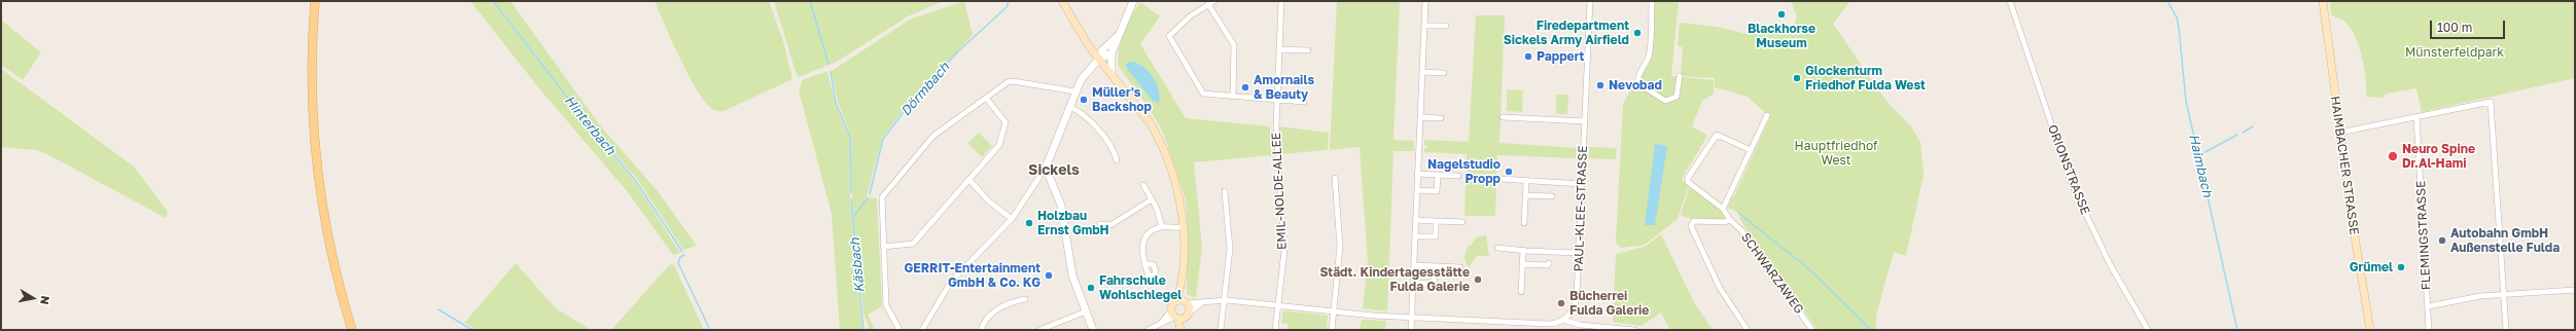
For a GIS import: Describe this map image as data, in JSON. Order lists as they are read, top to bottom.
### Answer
{
  "streets": {
    "main road": ["HAIMBACHER STRASSE"],
    "street": [
      "ORIONSTRASSE",
      "EMIL-NOLDE-ALLEE",
      "PAUL-KLEE-STRASSE",
      "FLEMINGSTRASSE",
      "SCHWARZAWEG"
    ]
  },
  "crossings": [
    ["EMIL-NOLDE-ALLEE", "PAUL-KLEE-STRASSE"]
  ],
  "districts": ["Sickels"],
  "water": [
    "Dörmbach",
    "Hinterbach",
    "Haimbach",
    "Käsbach"
  ],
  "parks": ["Münsterfeldpark", "Hauptfriedhof West"],
  "places": [
    "Blackhorse Museum",
    "Firedepartment Sickels Army Airfield",
    "Pappert",
    "Glockenturm Friedhof Fulda West",
    "Nevobad",
    "Amornails & Beauty",
    "Müller's Backshop",
    "Neuro Spine Dr.Al-Hami",
    "Nagelstudio Propp",
    "Holzbau Ernst GmbH",
    "Autobahn GmbH Außenstelle Fulda",
    "Grümel",
    "GERRIT-Entertainment GmbH & Co. KG",
    "Städt. Kindertagesstätte Fulda Galerie",
    "Fahrschule Wohlschlegel",
    "Bücherrei Fulda Galerie"
  ],
  "scale_bar": "100 m",
  "north": "right"
}
